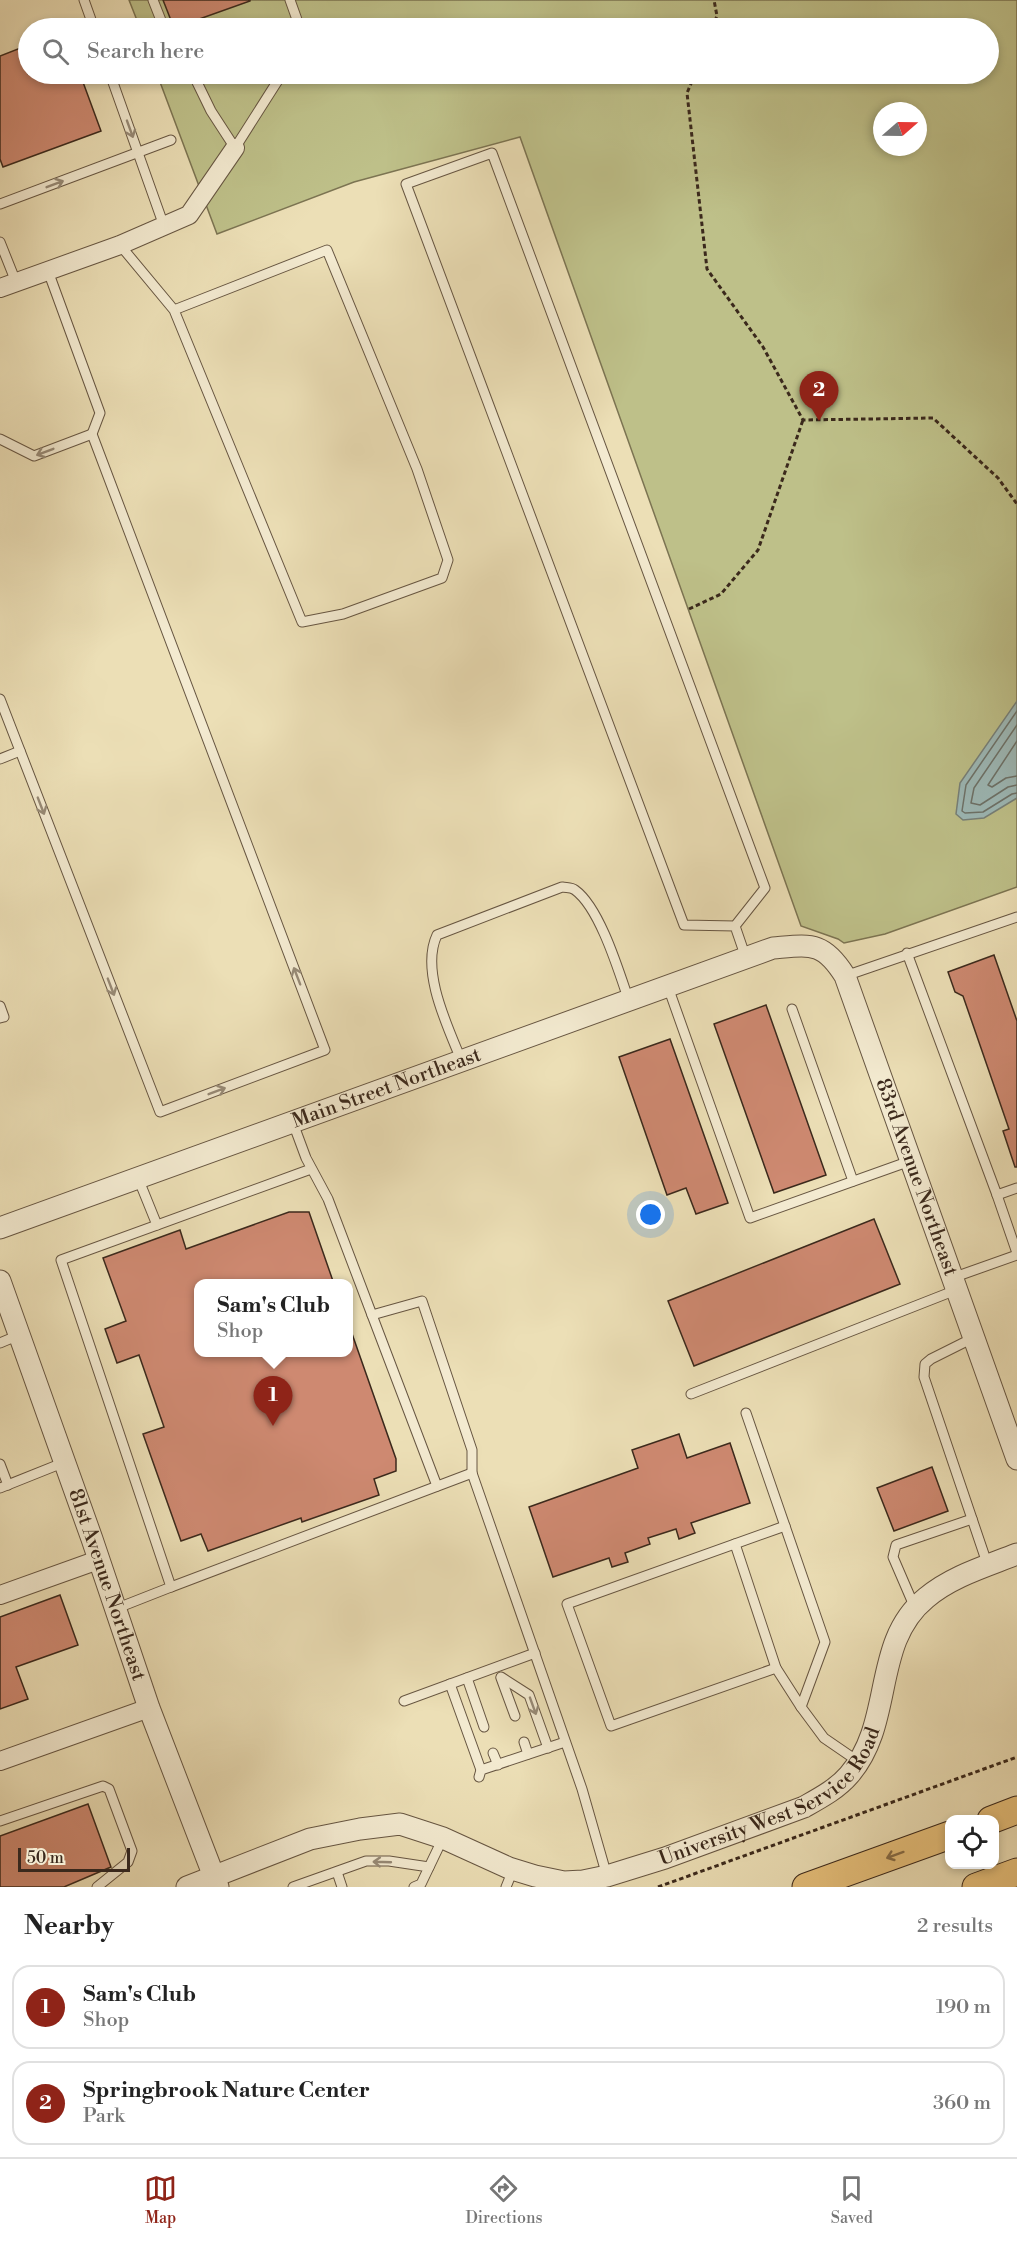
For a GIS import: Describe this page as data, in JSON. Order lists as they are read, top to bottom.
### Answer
{
  "streets": {
    "street": [
      "Main Street Northeast",
      "83rd Avenue Northeast",
      "81st Avenue Northeast",
      "University West Service Road"
    ]
  },
  "crossings": [
    ["Main Street Northeast", "83rd Avenue Northeast"],
    ["81st Avenue Northeast", "University West Service Road"]
  ],
  "scale_bar": "50 m",
  "north": "right",
  "page": {
    "search": "Search here",
    "pins": ["2", "1"],
    "popup": ["Sam's Club", "Shop"],
    "scale": "50 m",
    "heading": ["Nearby", "2 results"],
    "list": [
      {
        "mark": "1",
        "name": "Sam's Club",
        "note": "Shop",
        "value": "190 m"
      },
      {
        "mark": "2",
        "name": "Springbrook Nature Center",
        "note": "Park",
        "value": "360 m"
      }
    ],
    "nav": ["Map", "Directions", "Saved"]
  }
}
